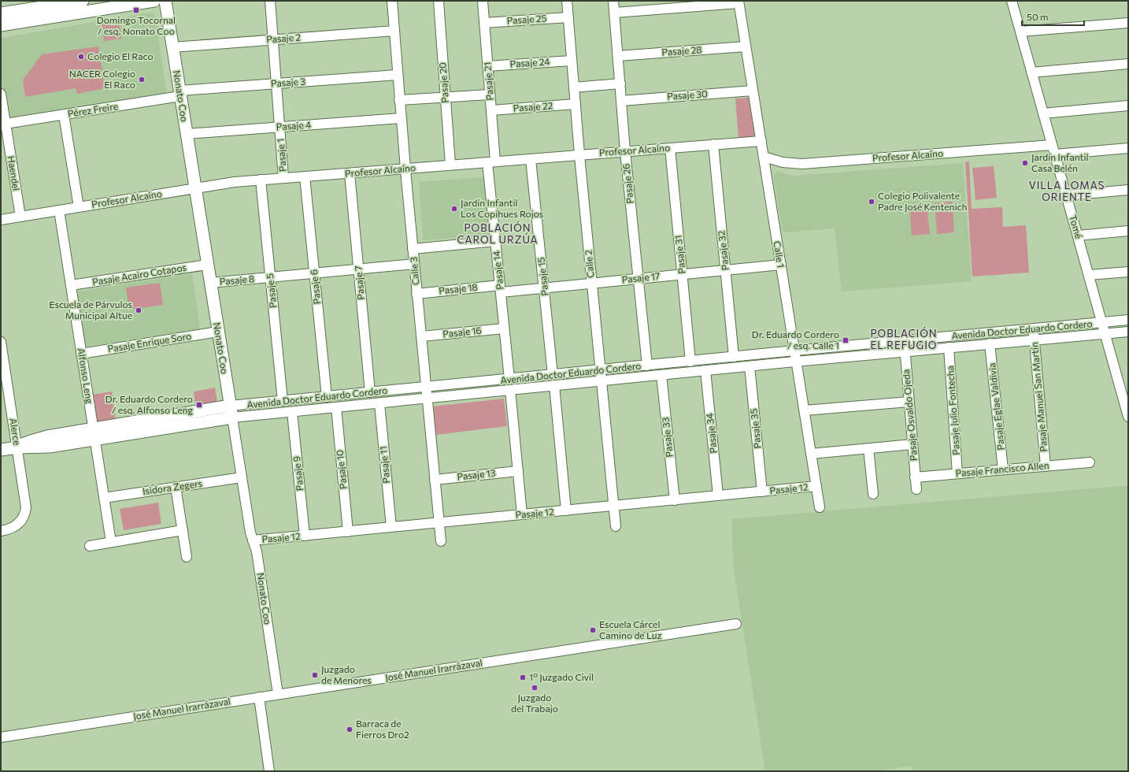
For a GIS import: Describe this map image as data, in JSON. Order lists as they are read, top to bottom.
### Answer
{
  "streets": {
    "main road": ["Nonato Coo", "Avenida Doctor Eduardo Cordero"],
    "street": [
      "Pasaje 25",
      "Pasaje 2",
      "Pasaje 28",
      "Pasaje 24",
      "Pasaje 21",
      "Pasaje 3",
      "Pasaje 20",
      "Pasaje 30",
      "Pasaje 22",
      "Pérez Freire",
      "Pasaje 4",
      "Profesor Alcaíno",
      "Pasaje 1",
      "Haendel",
      "Pasaje 26",
      "Tomé",
      "Pasaje 32",
      "Pasaje 31",
      "Calle 1",
      "Calle 2",
      "Pasaje 14",
      "Calle 3",
      "Pasaje Acairo Cotapos",
      "Pasaje 15",
      "Pasaje 17",
      "Pasaje 8",
      "Pasaje 7",
      "Pasaje 6",
      "Pasaje 18",
      "Pasaje 5",
      "Pasaje 16",
      "Pasaje Enrique Soro",
      "Alfonso Leng",
      "Pasaje Manuel San Martín",
      "Pasaje Eglae Valdivia",
      "Pasaje Julio Fontecha",
      "Pasaje Osvaldo Ojeda",
      "Pasaje 35",
      "Alerce",
      "Pasaje 34",
      "Pasaje 33",
      "Pasaje 11",
      "Pasaje 10",
      "Pasaje Francisco Allen",
      "Pasaje 9",
      "Pasaje 13",
      "Isidora Zegers",
      "Pasaje 12",
      "José Manuel Irarrázaval"
    ]
  },
  "crossings": [
    ["Pasaje 25", "Pasaje 21"],
    ["Pasaje 25", "Calle 2"],
    ["Pasaje 2", "Nonato Coo"],
    ["Pasaje 2", "Pasaje 1"],
    ["Pasaje 2", "Calle 3"],
    ["Pasaje 28", "Pasaje 26"],
    ["Pasaje 28", "Calle 1"],
    ["Pasaje 24", "Pasaje 21"],
    ["Pasaje 24", "Calle 2"],
    ["Pasaje 21", "Pasaje 22"],
    ["Pasaje 21", "Profesor Alcaíno"],
    ["Pasaje 21", "Pasaje 14"],
    ["Pasaje 3", "Nonato Coo"],
    ["Pasaje 3", "Pérez Freire"],
    ["Pasaje 3", "Pasaje 1"],
    ["Pasaje 3", "Calle 3"],
    ["Pasaje 20", "Profesor Alcaíno"],
    ["Pasaje 30", "Pasaje 26"],
    ["Pasaje 30", "Calle 1"],
    ["Nonato Coo", "Pérez Freire"],
    ["Nonato Coo", "Pasaje 4"],
    ["Nonato Coo", "Profesor Alcaíno"],
    ["Nonato Coo", "Pasaje Acairo Cotapos"],
    ["Nonato Coo", "Pasaje 8"],
    ["Nonato Coo", "Avenida Doctor Eduardo Cordero"],
    ["Nonato Coo", "Pasaje Enrique Soro"],
    ["Nonato Coo", "Isidora Zegers"],
    ["Nonato Coo", "Pasaje 12"],
    ["Nonato Coo", "José Manuel Irarrázaval"],
    ["Pasaje 22", "Calle 2"],
    ["Pérez Freire", "Haendel"],
    ["Pasaje 4", "Pasaje 1"],
    ["Pasaje 4", "Calle 3"],
    ["Profesor Alcaíno", "Pasaje 1"],
    ["Profesor Alcaíno", "Haendel"],
    ["Profesor Alcaíno", "Pasaje 26"],
    ["Profesor Alcaíno", "Tomé"],
    ["Profesor Alcaíno", "Pasaje 32"],
    ["Profesor Alcaíno", "Pasaje 31"],
    ["Profesor Alcaíno", "Calle 1"],
    ["Profesor Alcaíno", "Calle 2"],
    ["Profesor Alcaíno", "Pasaje 14"],
    ["Profesor Alcaíno", "Calle 3"],
    ["Profesor Alcaíno", "Pasaje 15"],
    ["Profesor Alcaíno", "Pasaje 7"],
    ["Profesor Alcaíno", "Pasaje 6"],
    ["Profesor Alcaíno", "Pasaje 5"],
    ["Profesor Alcaíno", "Alfonso Leng"],
    ["Pasaje 26", "Pasaje 17"],
    ["Pasaje 26", "Avenida Doctor Eduardo Cordero"],
    ["Tomé", "Avenida Doctor Eduardo Cordero"],
    ["Pasaje 32", "Pasaje 17"],
    ["Pasaje 32", "Avenida Doctor Eduardo Cordero"],
    ["Pasaje 31", "Pasaje 17"],
    ["Pasaje 31", "Avenida Doctor Eduardo Cordero"],
    ["Calle 1", "Pasaje 17"],
    ["Calle 1", "Avenida Doctor Eduardo Cordero"],
    ["Calle 1", "Pasaje 12"],
    ["Calle 2", "Pasaje 17"],
    ["Calle 2", "Avenida Doctor Eduardo Cordero"],
    ["Calle 2", "Pasaje 12"],
    ["Pasaje 14", "Pasaje 17"],
    ["Pasaje 14", "Pasaje 18"],
    ["Pasaje 14", "Avenida Doctor Eduardo Cordero"],
    ["Pasaje 14", "Pasaje 16"],
    ["Calle 3", "Pasaje 8"],
    ["Calle 3", "Pasaje 18"],
    ["Calle 3", "Avenida Doctor Eduardo Cordero"],
    ["Calle 3", "Pasaje 16"],
    ["Calle 3", "Pasaje 13"],
    ["Calle 3", "Pasaje 12"],
    ["Pasaje Acairo Cotapos", "Alfonso Leng"],
    ["Pasaje 15", "Pasaje 17"],
    ["Pasaje 15", "Avenida Doctor Eduardo Cordero"],
    ["Pasaje 17", "Pasaje 18"],
    ["Pasaje 8", "Pasaje 7"],
    ["Pasaje 8", "Pasaje 6"],
    ["Pasaje 8", "Pasaje 5"],
    ["Pasaje 7", "Avenida Doctor Eduardo Cordero"],
    ["Pasaje 6", "Avenida Doctor Eduardo Cordero"],
    ["Pasaje 5", "Avenida Doctor Eduardo Cordero"],
    ["Avenida Doctor Eduardo Cordero", "Alfonso Leng"],
    ["Avenida Doctor Eduardo Cordero", "Pasaje Manuel San Martín"],
    ["Avenida Doctor Eduardo Cordero", "Pasaje Eglae Valdivia"],
    ["Avenida Doctor Eduardo Cordero", "Pasaje Julio Fontecha"],
    ["Avenida Doctor Eduardo Cordero", "Pasaje Osvaldo Ojeda"],
    ["Avenida Doctor Eduardo Cordero", "Pasaje 35"],
    ["Avenida Doctor Eduardo Cordero", "Alerce"],
    ["Avenida Doctor Eduardo Cordero", "Pasaje 34"],
    ["Avenida Doctor Eduardo Cordero", "Pasaje 33"],
    ["Avenida Doctor Eduardo Cordero", "Pasaje 11"],
    ["Avenida Doctor Eduardo Cordero", "Pasaje 10"],
    ["Avenida Doctor Eduardo Cordero", "Pasaje 9"],
    ["Pasaje Enrique Soro", "Alfonso Leng"],
    ["Alfonso Leng", "Isidora Zegers"],
    ["Pasaje Manuel San Martín", "Pasaje Francisco Allen"],
    ["Pasaje Eglae Valdivia", "Pasaje Francisco Allen"],
    ["Pasaje Julio Fontecha", "Pasaje Francisco Allen"],
    ["Pasaje Osvaldo Ojeda", "Pasaje Francisco Allen"],
    ["Pasaje 35", "Pasaje 12"],
    ["Pasaje 34", "Pasaje 12"],
    ["Pasaje 33", "Pasaje 12"],
    ["Pasaje 11", "Pasaje 12"],
    ["Pasaje 10", "Pasaje 12"],
    ["Pasaje 9", "Pasaje 12"]
  ],
  "districts": ["VILLA LOMAS ORIENTE", "POBLACIÓN CAROL URZÚA", "POBLACIÓN EL REFUGIO"],
  "places": {
    "transit": ["Domingo Tocornal / esq. Nonato Coo", "Dr. Eduardo Cordero / esq. Calle 1", "Dr. Eduardo Cordero / esq. Alfonso Leng"],
    "other": [
      "Colegio El Raco",
      "NACER Colegio El Raco",
      "Jardín Infantil Casa Belén",
      "Colegio Polivalente Padre José Kentenich",
      "Jardín Infantil Los Copihues Rojos",
      "Escuela de Párvulos Municipal Altue",
      "Escuela Cárcel Camino de Luz",
      "Juzgado de Menores",
      "1° Juzgado Civil",
      "Juzgado del Trabajo",
      "Barraca de Fierros Dro2"
    ]
  },
  "scale_bar": "50 m"
}
